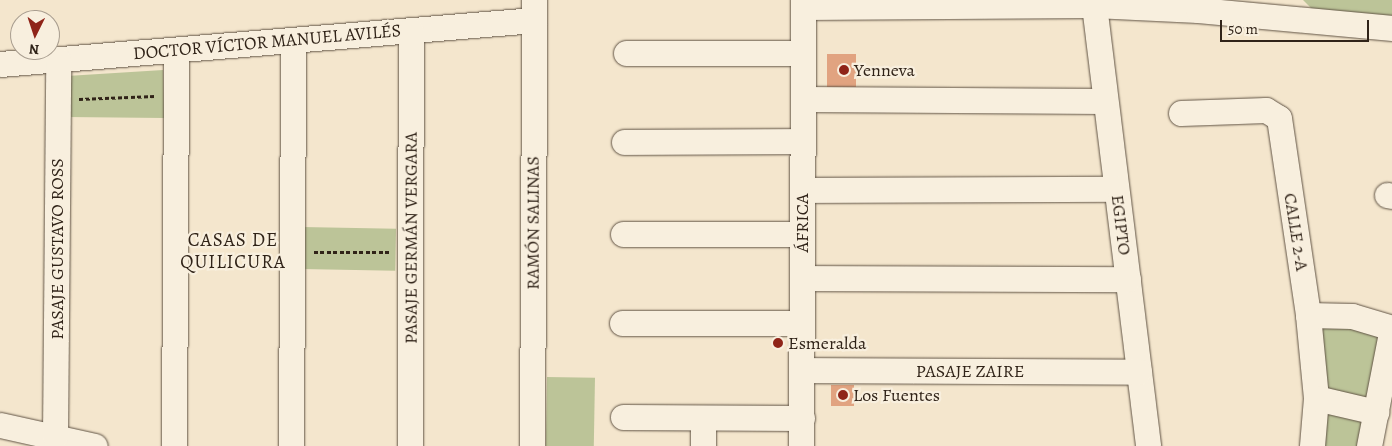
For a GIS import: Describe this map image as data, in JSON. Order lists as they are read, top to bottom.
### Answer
{
  "streets": {
    "street": [
      "DOCTOR VÍCTOR MANUEL AVILÉS",
      "RAMÓN SALINAS",
      "ÁFRICA",
      "EGIPTO",
      "CALLE 2-A",
      "PASAJE GERMÁN VERGARA",
      "PASAJE GUSTAVO ROSS",
      "PASAJE ZAIRE"
    ]
  },
  "crossings": [
    ["DOCTOR VÍCTOR MANUEL AVILÉS", "RAMÓN SALINAS"],
    ["DOCTOR VÍCTOR MANUEL AVILÉS", "PASAJE GERMÁN VERGARA"],
    ["DOCTOR VÍCTOR MANUEL AVILÉS", "PASAJE GUSTAVO ROSS"],
    ["ÁFRICA", "PASAJE ZAIRE"],
    ["EGIPTO", "PASAJE ZAIRE"]
  ],
  "districts": ["CASAS DE QUILICURA"],
  "places": ["Yenneva", "Esmeralda", "Los Fuentes"],
  "scale_bar": "50 m",
  "north": "bottom"
}
